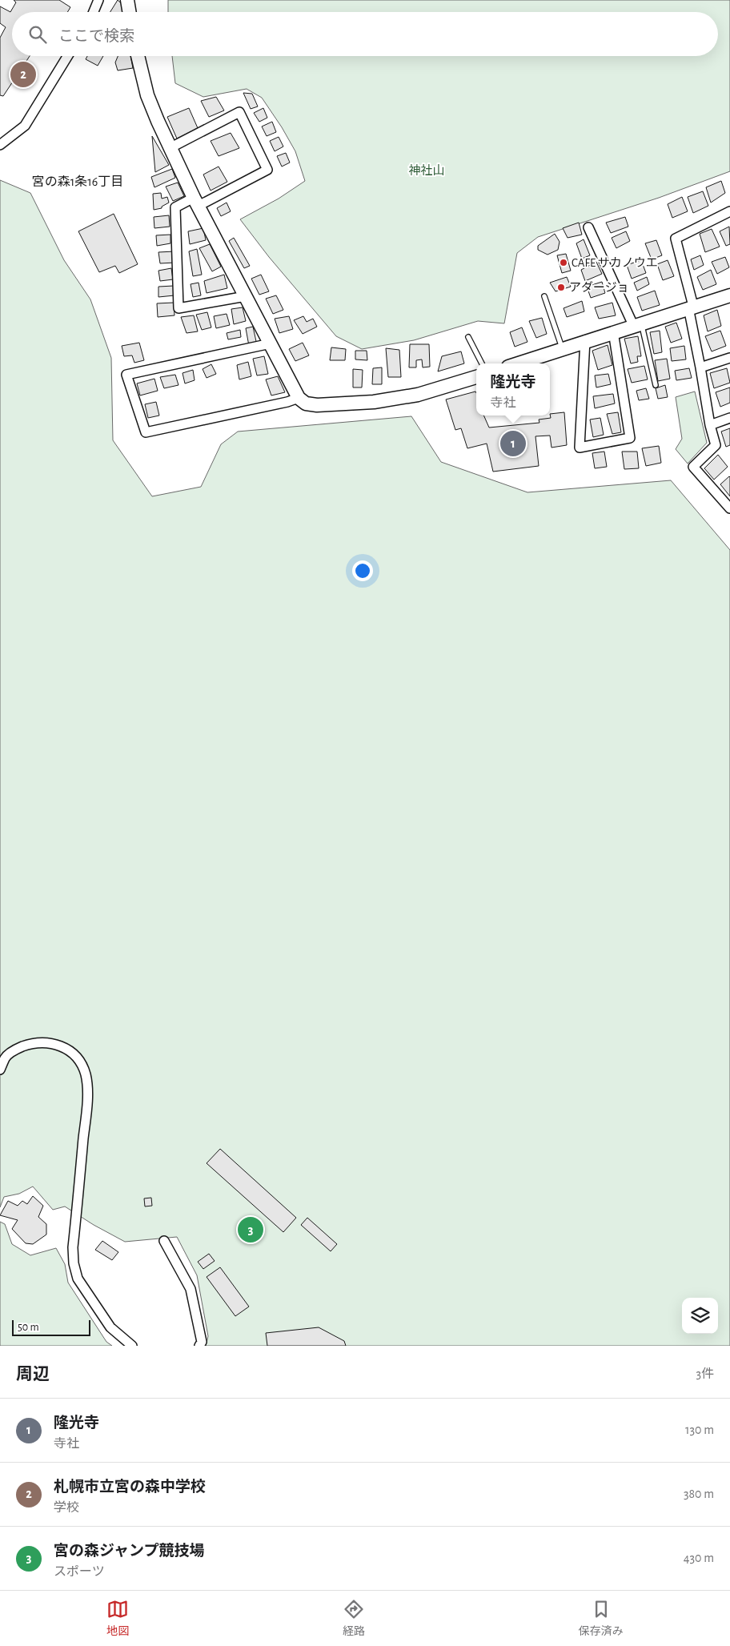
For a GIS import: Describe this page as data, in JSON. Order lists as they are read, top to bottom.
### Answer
{
  "districts": ["宮の森1条16丁目"],
  "parks": ["神社山"],
  "places": ["CAFE サカノウエ", "アダージョ"],
  "scale_bar": "50 m",
  "page": {
    "search": "ここで検索",
    "pins": ["2", "1", "3"],
    "popup": ["隆光寺", "寺社"],
    "scale": "50 m",
    "heading": ["周辺", "3件"],
    "list": [
      {
        "mark": "1",
        "name": "隆光寺",
        "note": "寺社",
        "value": "130 m"
      },
      {
        "mark": "2",
        "name": "札幌市立宮の森中学校",
        "note": "学校",
        "value": "380 m"
      },
      {
        "mark": "3",
        "name": "宮の森ジャンプ競技場",
        "note": "スポーツ",
        "value": "430 m"
      }
    ],
    "nav": ["地図", "経路", "保存済み"]
  }
}
